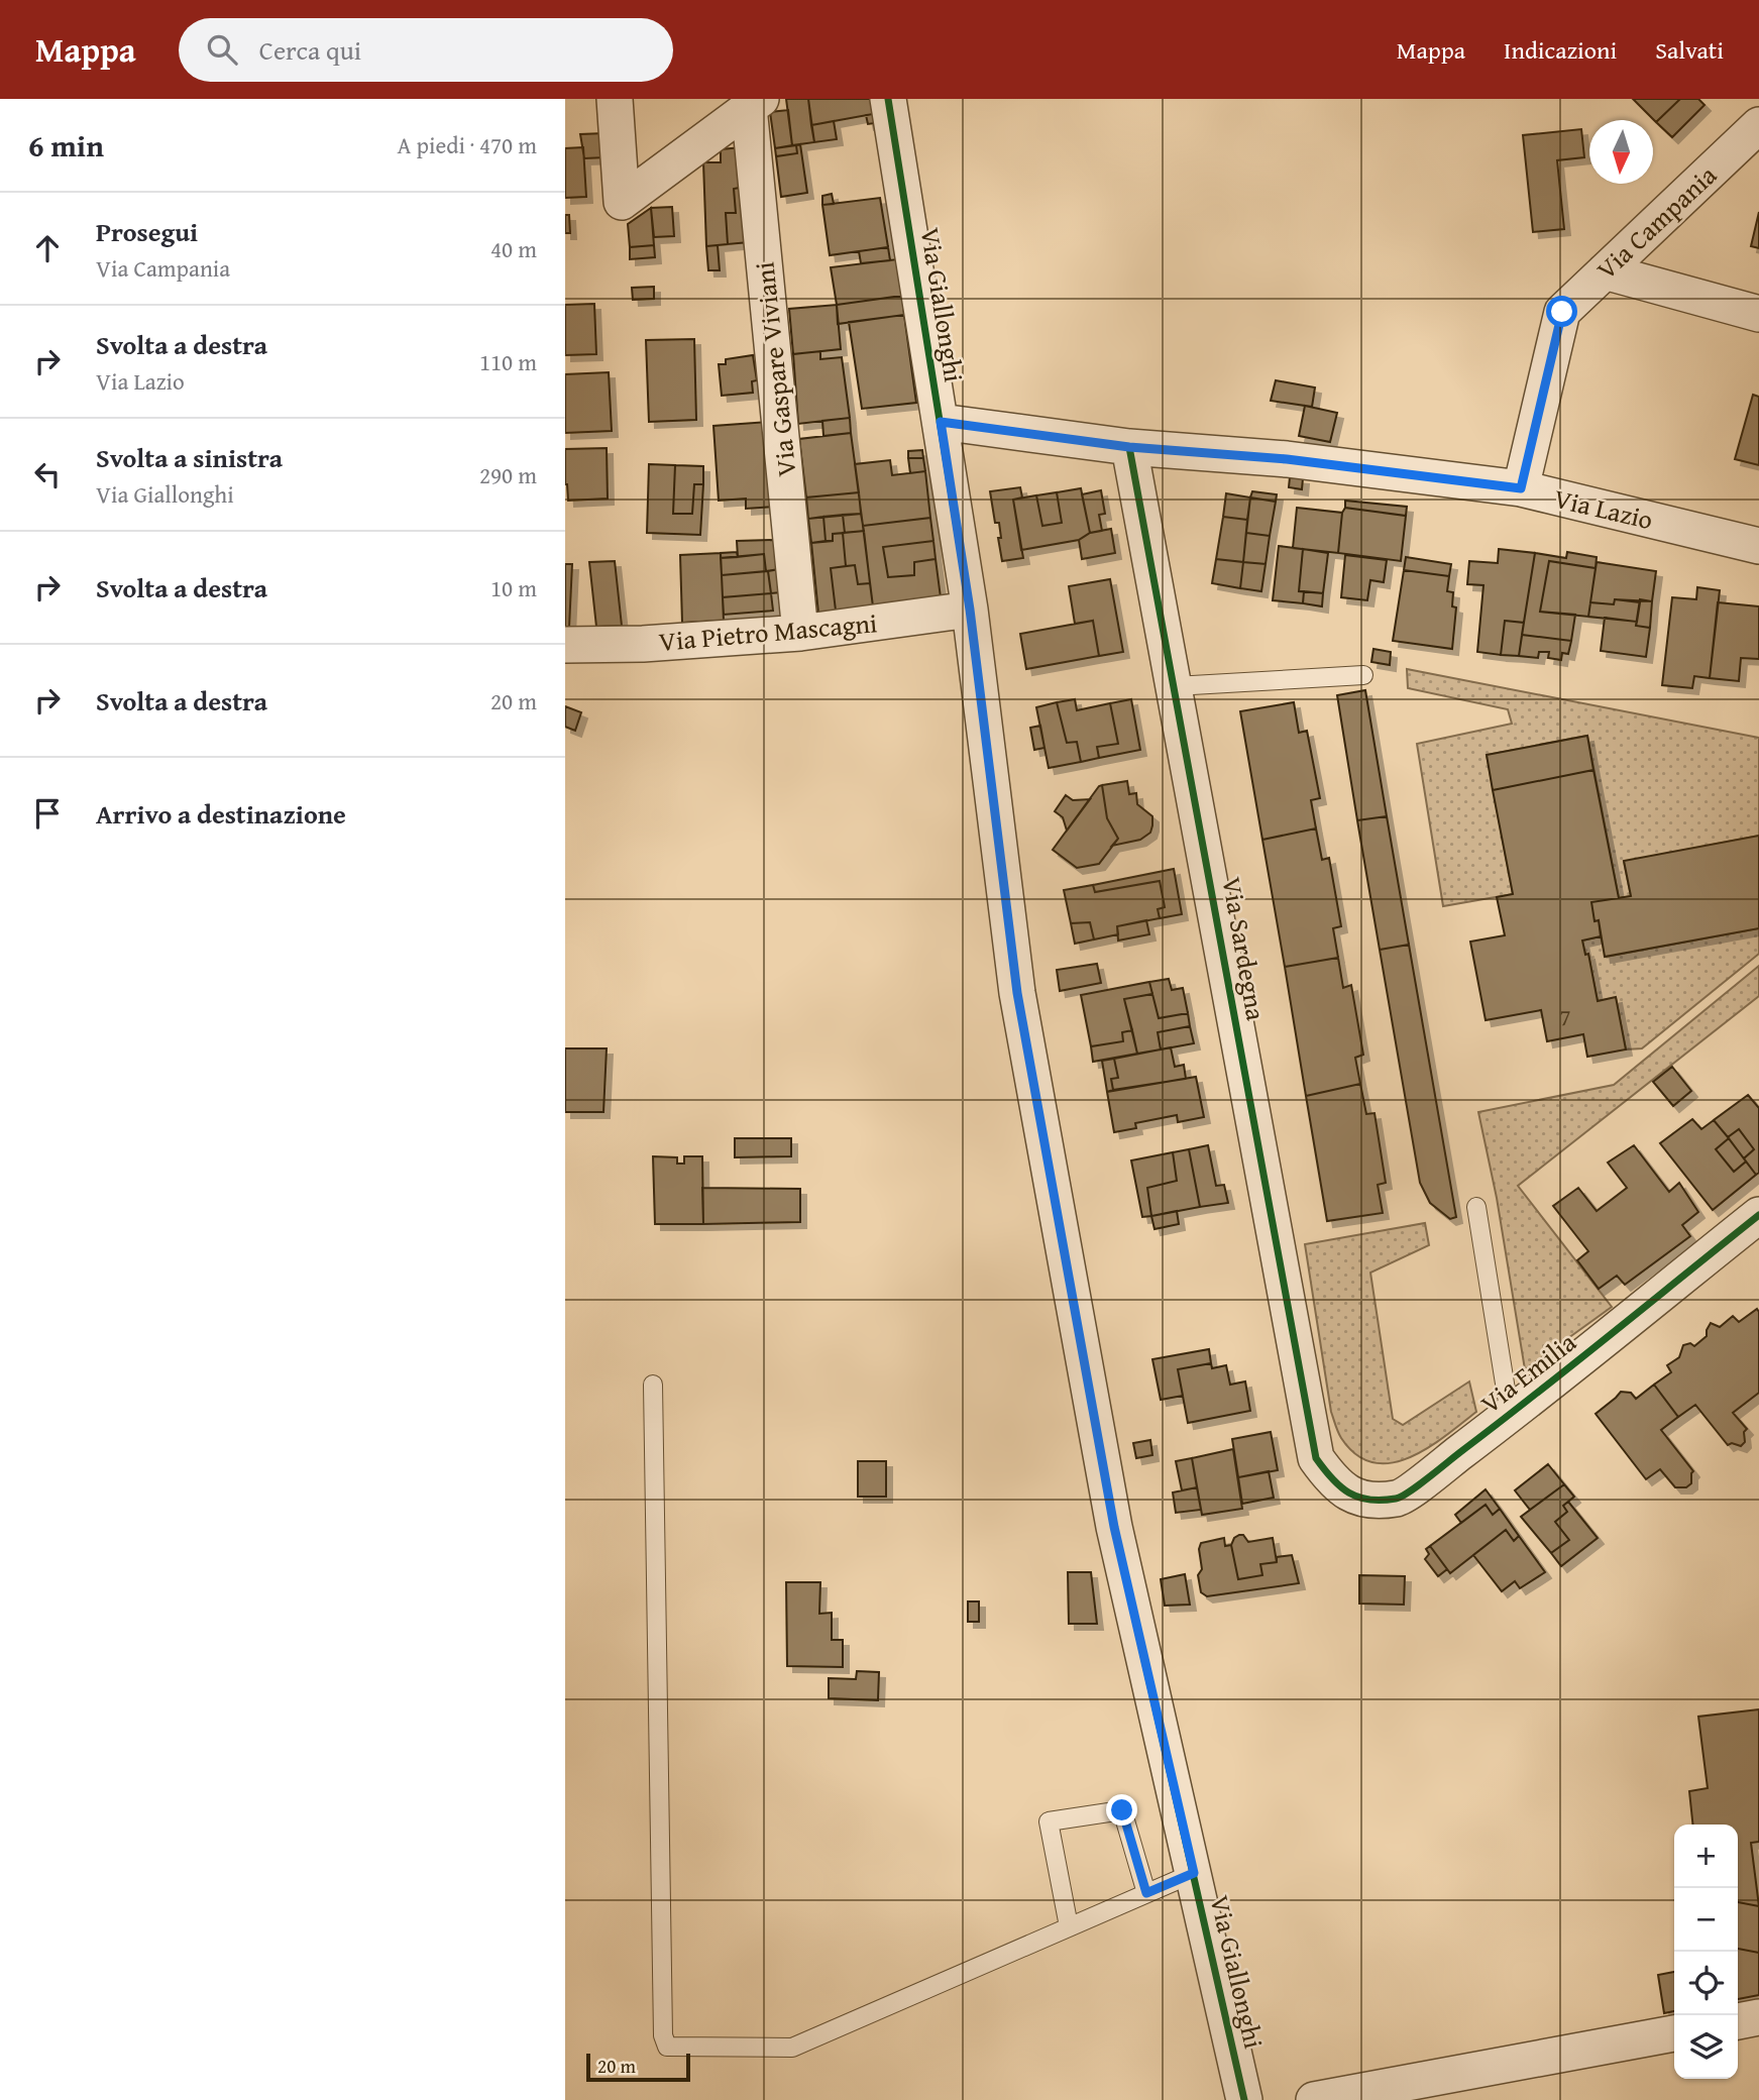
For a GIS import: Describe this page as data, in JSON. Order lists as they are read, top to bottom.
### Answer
{
  "streets": {
    "street": [
      "Via Campania",
      "Via Giallonghi",
      "Via Gaspare Viviani",
      "Via Lazio",
      "Via Pietro Mascagni",
      "Via Sardegna",
      "Via Emilia"
    ]
  },
  "crossings": [
    ["Via Campania", "Via Lazio"],
    ["Via Giallonghi", "Via Lazio"],
    ["Via Giallonghi", "Via Pietro Mascagni"],
    ["Via Gaspare Viviani", "Via Pietro Mascagni"],
    ["Via Lazio", "Via Sardegna"],
    ["Via Sardegna", "Via Emilia"]
  ],
  "house_numbers": ["7"],
  "scale_bar": "20 m",
  "north": "bottom",
  "page": {
    "header": "Mappa",
    "search": "Cerca qui",
    "nav": ["Mappa", "Indicazioni", "Salvati"],
    "heading": ["6 min", "A piedi · 470 m"],
    "list": [
      ["Prosegui", "Via Campania", "40 m"],
      ["Svolta a destra", "Via Lazio", "110 m"],
      ["Svolta a sinistra", "Via Giallonghi", "290 m"],
      ["Svolta a destra", "10 m"],
      ["Svolta a destra", "20 m"],
      "Arrivo a destinazione"
    ],
    "map_buttons": ["+", "−"],
    "scale": "20 m"
  }
}
